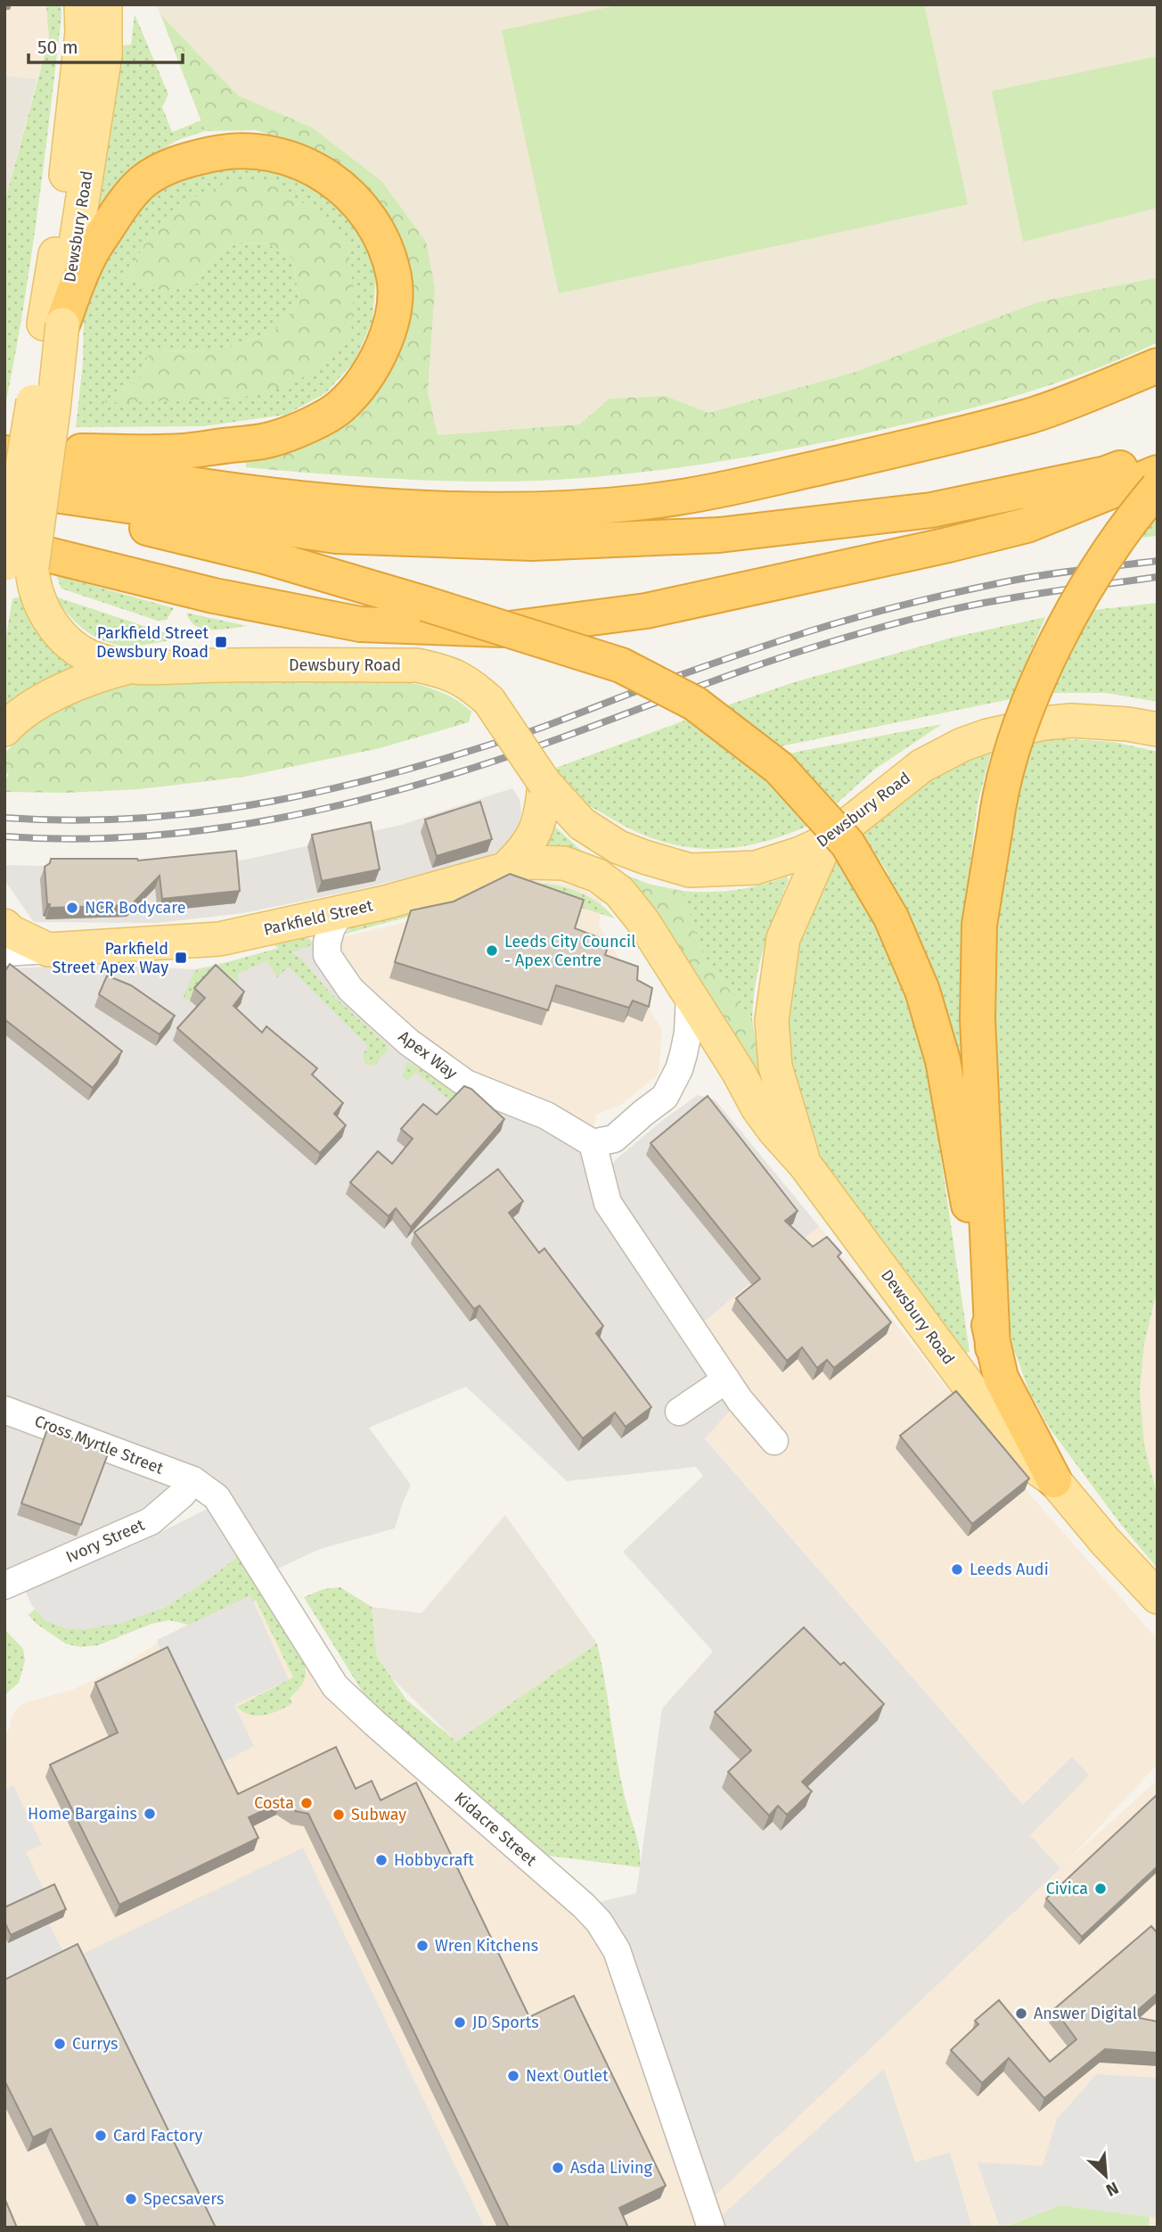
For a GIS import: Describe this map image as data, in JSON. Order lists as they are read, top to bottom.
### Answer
{
  "streets": {
    "main road": ["Dewsbury Road", "Parkfield Street"],
    "street": [
      "Apex Way",
      "Cross Myrtle Street",
      "Ivory Street",
      "Kidacre Street"
    ]
  },
  "crossings": [
    ["Dewsbury Road", "Parkfield Street"],
    ["Parkfield Street", "Apex Way"],
    ["Cross Myrtle Street", "Ivory Street"],
    ["Cross Myrtle Street", "Kidacre Street"],
    ["Ivory Street", "Kidacre Street"]
  ],
  "places": {
    "transit": ["Parkfield Street Dewsbury Road", "Parkfield Street Apex Way"],
    "other": [
      "NCR Bodycare",
      "Leeds City Council - Apex Centre",
      "Leeds Audi",
      "Costa",
      "Home Bargains",
      "Subway",
      "Hobbycraft",
      "Civica",
      "Wren Kitchens",
      "Answer Digital",
      "JD Sports",
      "Currys",
      "Next Outlet",
      "Card Factory",
      "Asda Living",
      "Specsavers"
    ]
  },
  "scale_bar": "50 m",
  "north": "bottom right"
}
